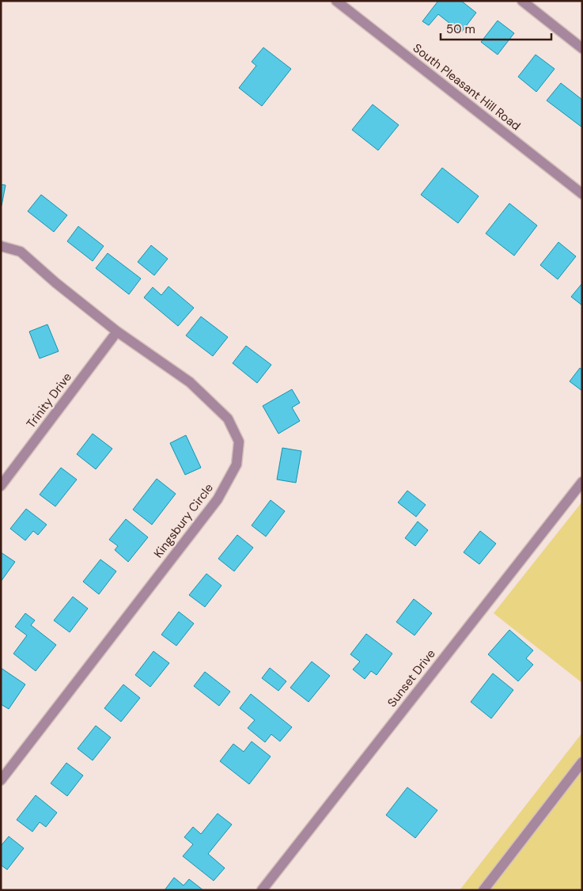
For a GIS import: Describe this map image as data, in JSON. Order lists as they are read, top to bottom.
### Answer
{
  "streets": {
    "street": [
      "South Pleasant Hill Road",
      "Trinity Drive",
      "Kingsbury Circle",
      "Sunset Drive"
    ]
  },
  "crossings": [
    ["Trinity Drive", "Kingsbury Circle"]
  ],
  "scale_bar": "50 m"
}
